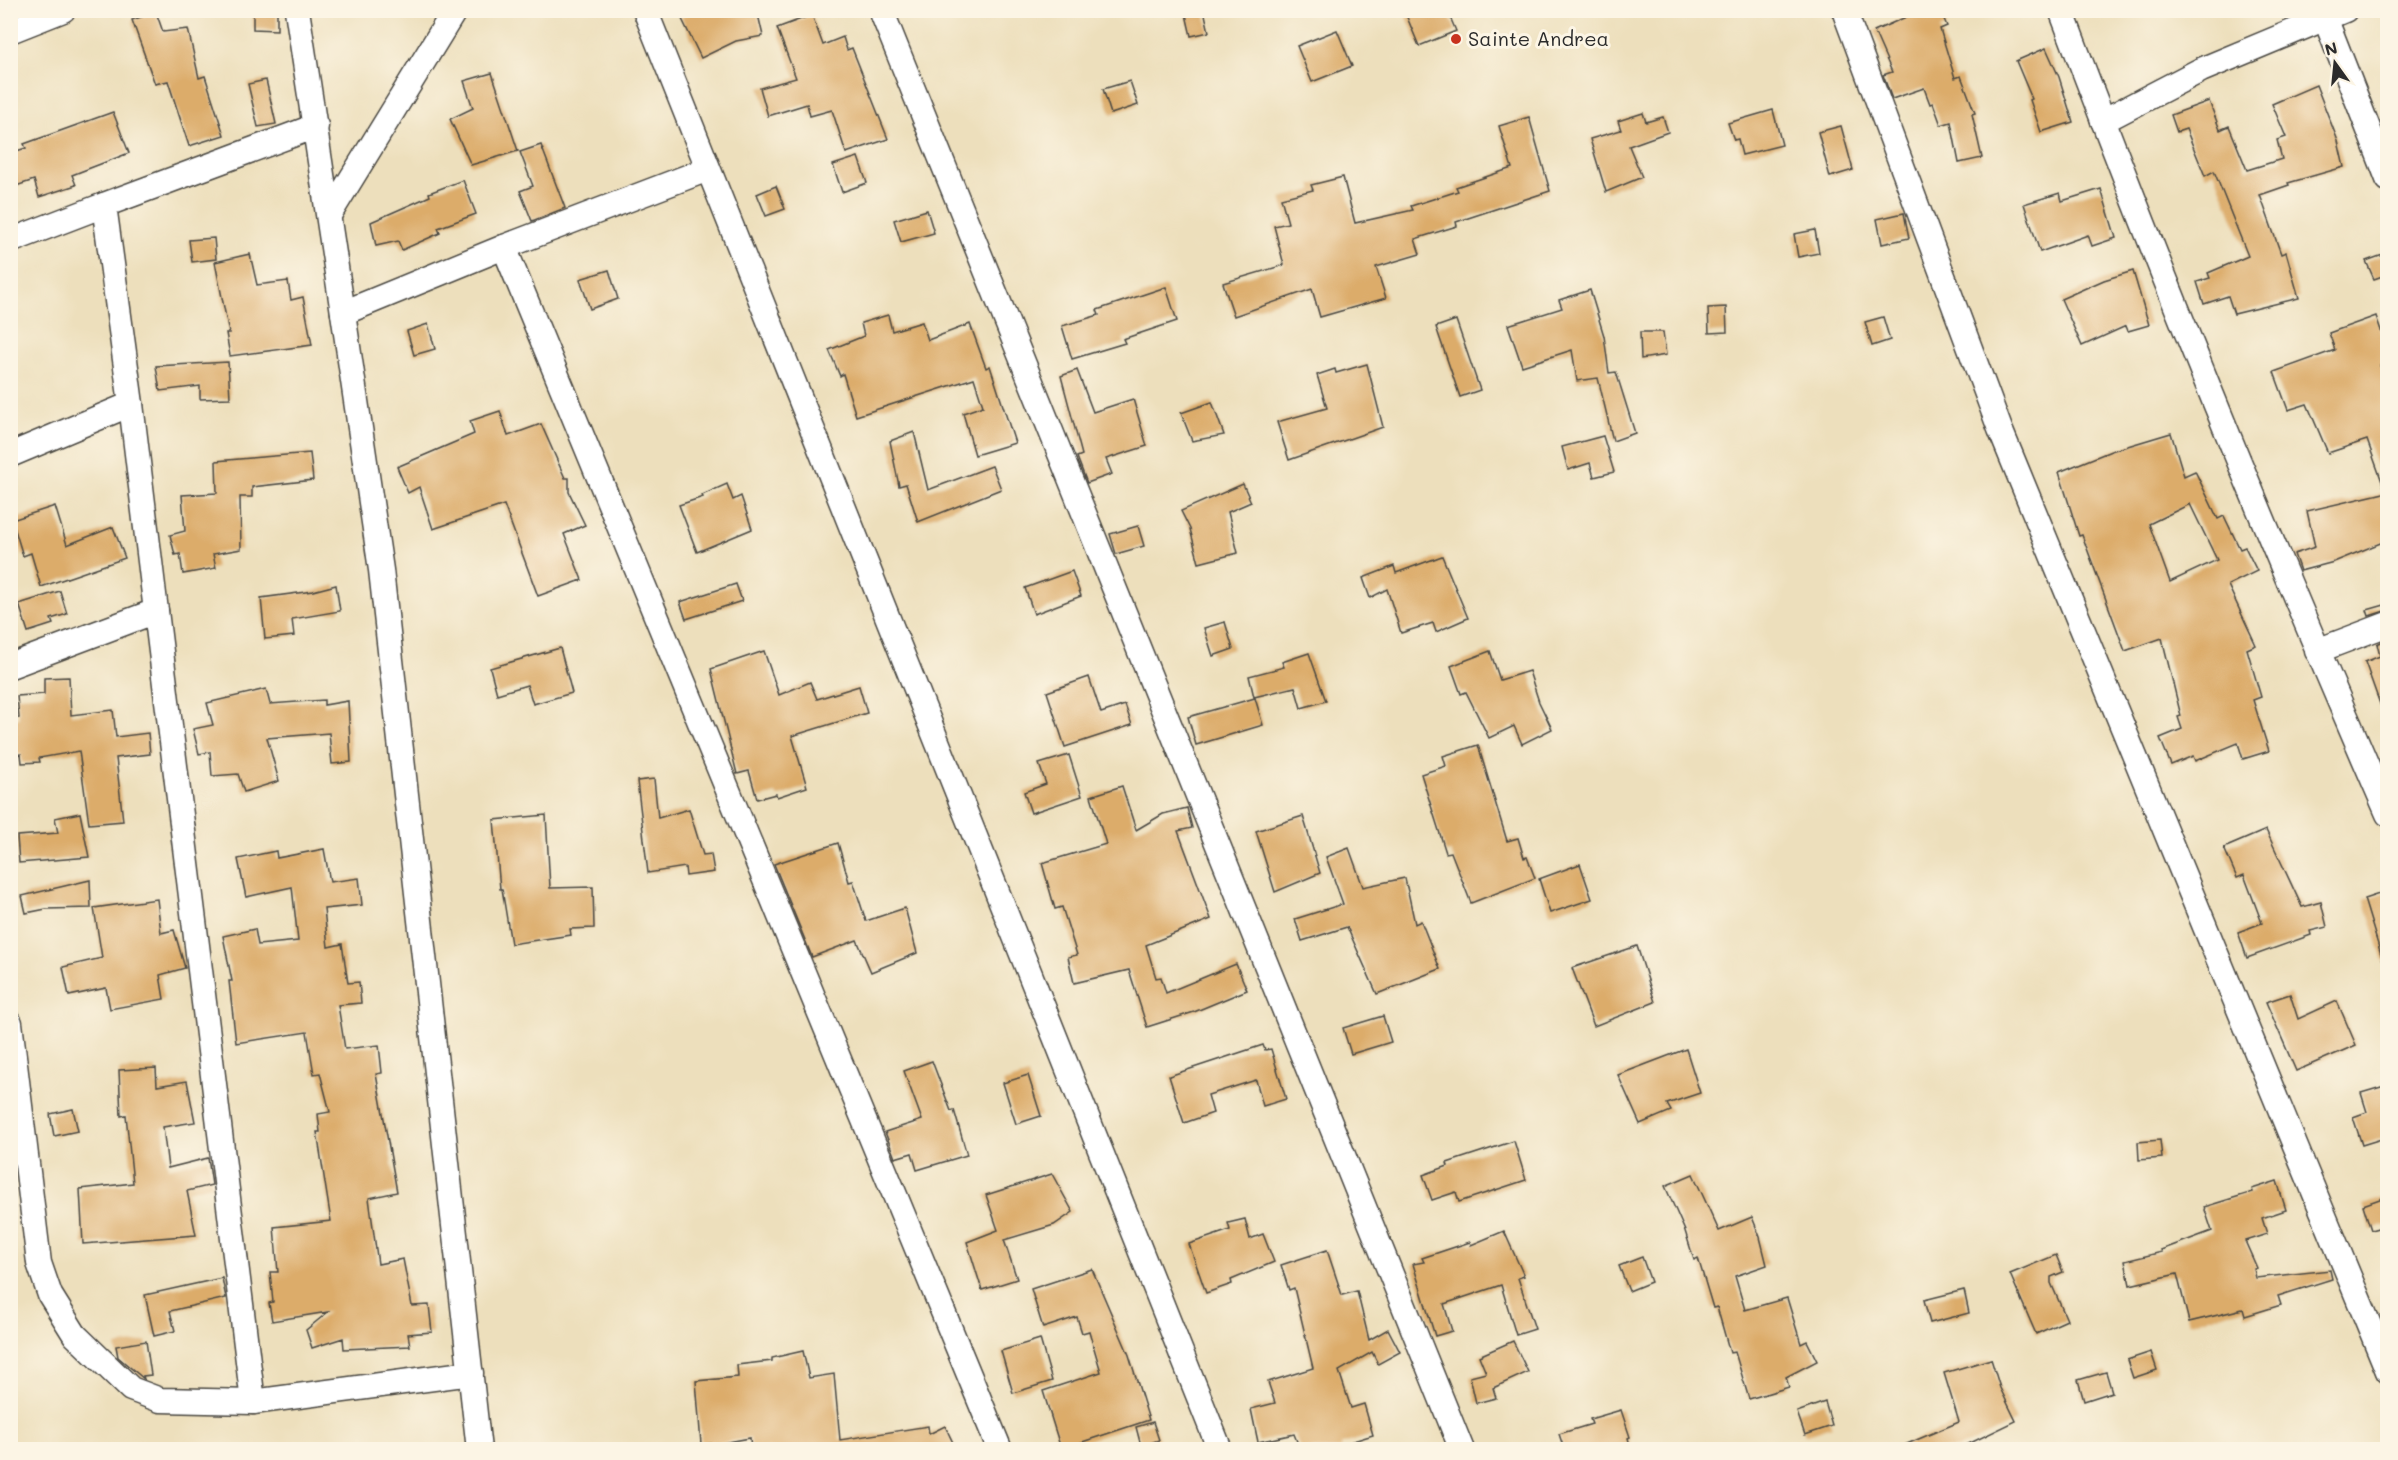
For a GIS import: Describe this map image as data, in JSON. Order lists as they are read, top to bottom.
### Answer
{
  "places": ["Sainte Andrea"],
  "north": "top"
}
